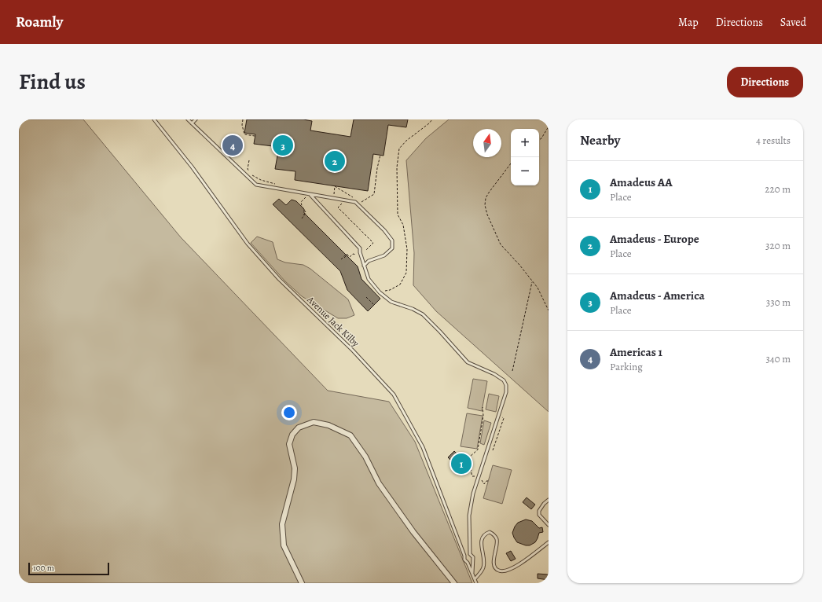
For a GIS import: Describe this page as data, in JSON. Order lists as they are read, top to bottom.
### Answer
{
  "streets": {
    "lane": ["Avenue Jack Kilby"]
  },
  "scale_bar": "100 m",
  "north": "top",
  "page": {
    "header": "Roamly",
    "nav": ["Map", "Directions", "Saved"],
    "title": "Find us",
    "buttons": "Directions",
    "heading": ["Nearby", "4 results"],
    "map_buttons": ["+", "−"],
    "pins": [
      "3",
      "4",
      "2",
      "1"
    ],
    "list": [
      {
        "mark": "1",
        "name": "Amadeus AA",
        "note": "Place",
        "value": "220 m"
      },
      {
        "mark": "2",
        "name": "Amadeus - Europe",
        "note": "Place",
        "value": "320 m"
      },
      {
        "mark": "3",
        "name": "Amadeus - America",
        "note": "Place",
        "value": "330 m"
      },
      {
        "mark": "4",
        "name": "Americas 1",
        "note": "Parking",
        "value": "340 m"
      }
    ],
    "scale": "100 m"
  }
}
